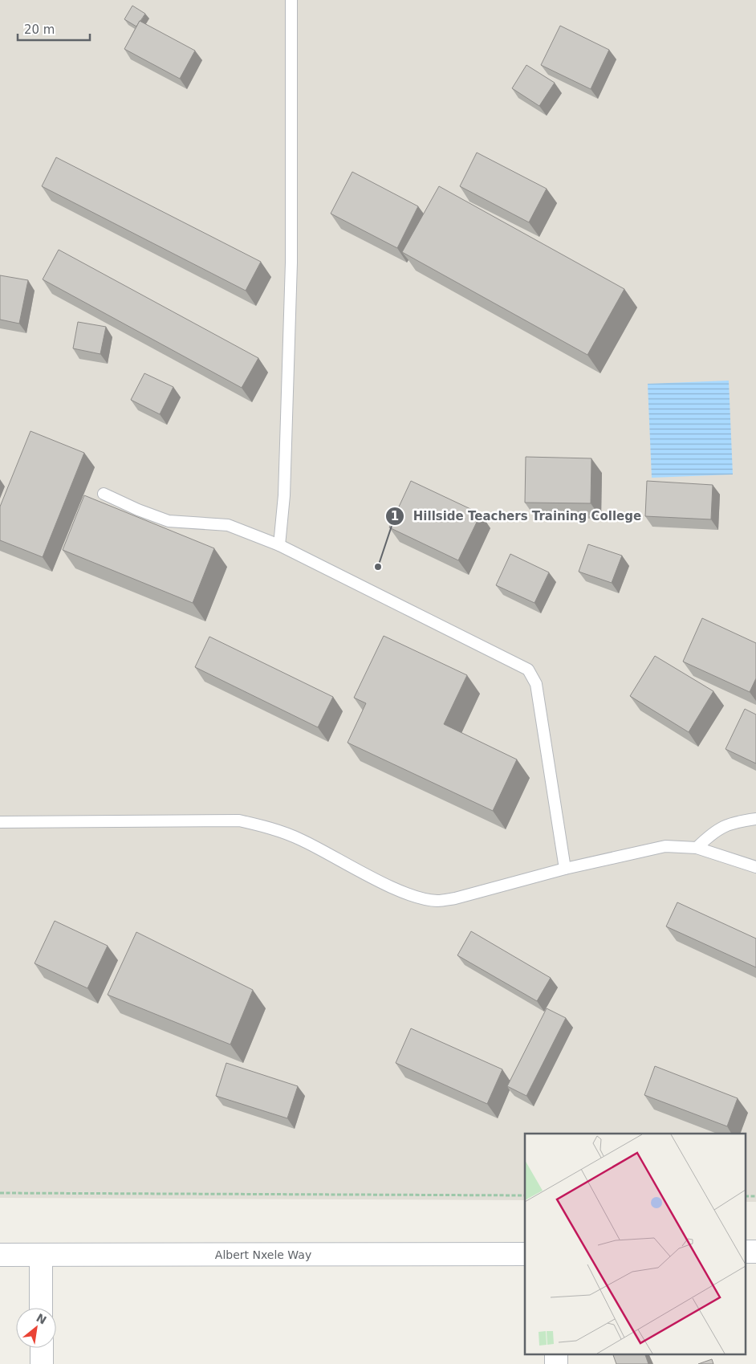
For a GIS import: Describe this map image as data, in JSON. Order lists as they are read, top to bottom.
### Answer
{
  "streets": {
    "main road": ["Albert Nxele Way"]
  },
  "places": ["Hillside Teachers Training College"],
  "scale_bar": "20 m",
  "north": "top right"
}
